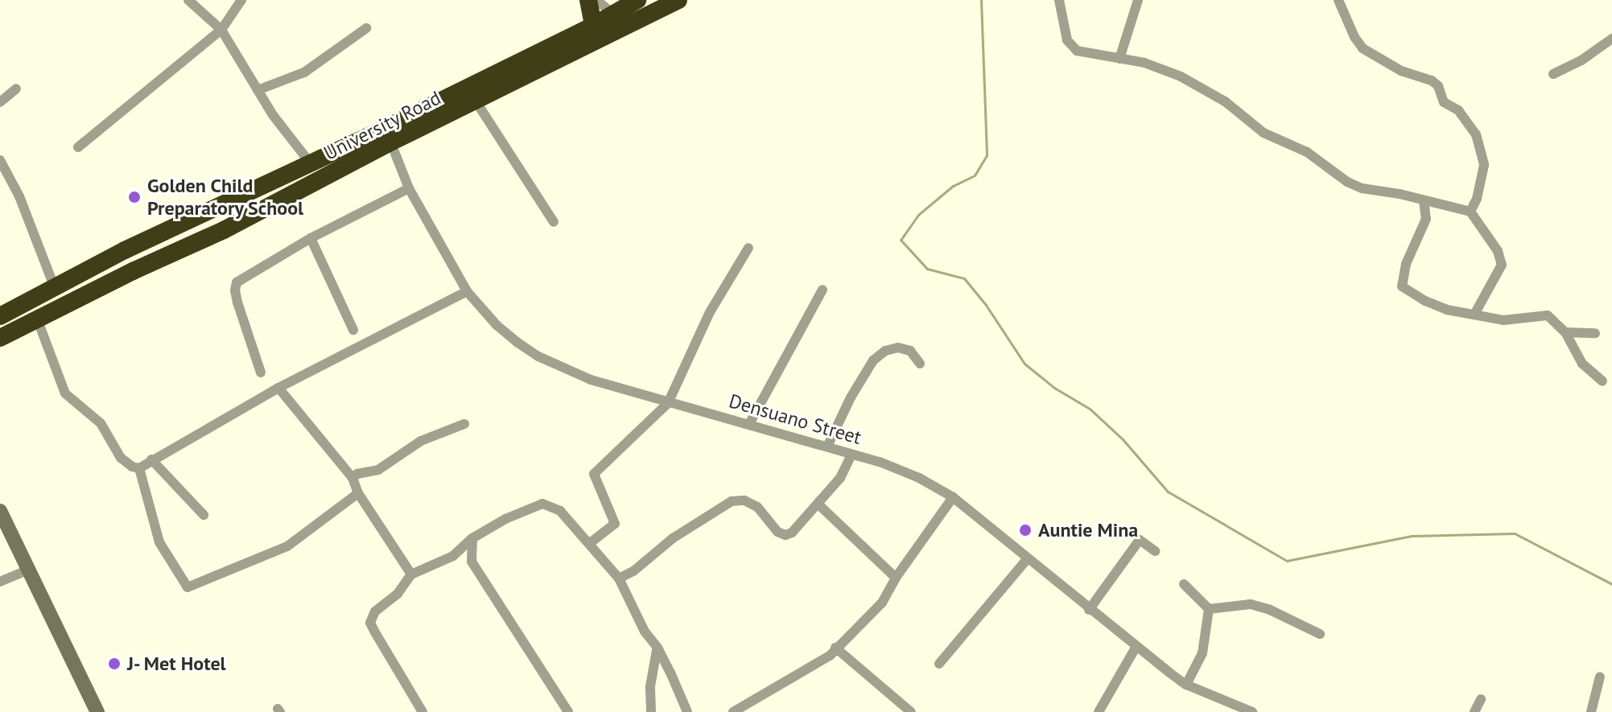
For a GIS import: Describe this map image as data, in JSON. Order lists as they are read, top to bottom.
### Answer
{
  "streets": {
    "highway": ["University Road"],
    "street": ["Densuano Street"]
  },
  "crossings": [
    ["University Road", "Densuano Street"]
  ],
  "places": ["Golden Child Preparatory School", "Auntie Mina", "J- Met Hotel"]
}
